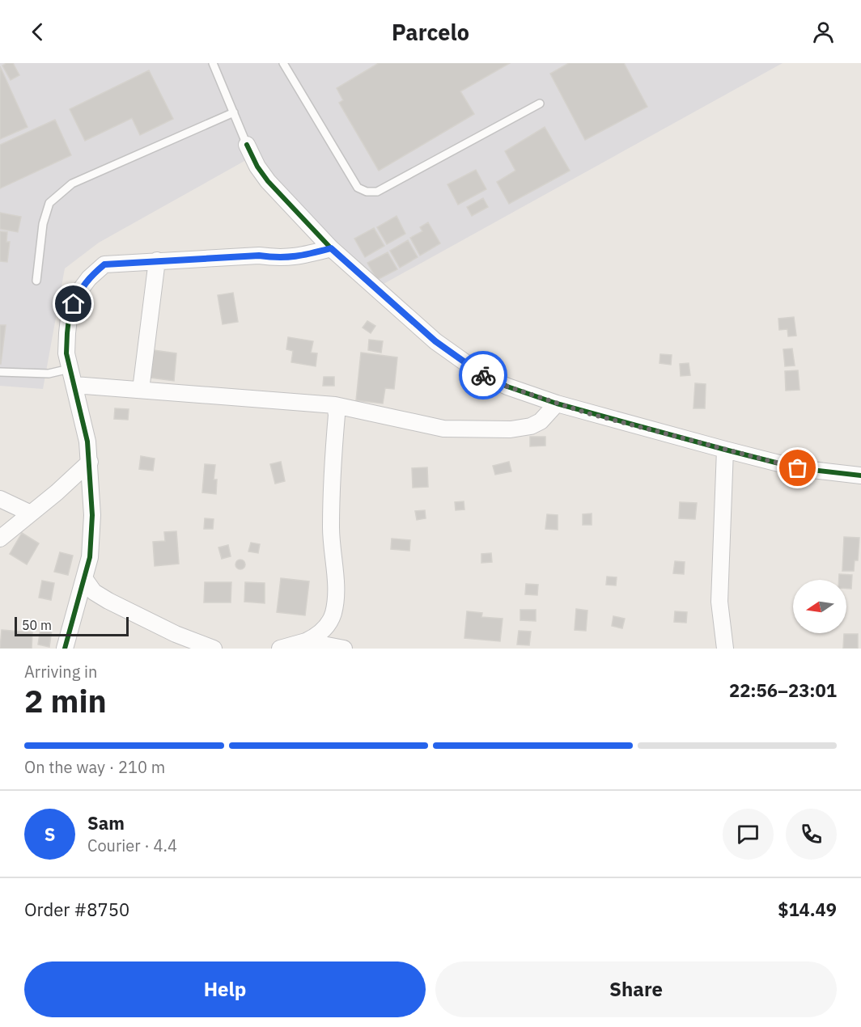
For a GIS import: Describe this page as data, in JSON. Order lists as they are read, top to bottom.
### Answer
{
  "scale_bar": "50 m",
  "north": "left",
  "page": {
    "header": "Parcelo",
    "scale": "50 m",
    "heading": ["2 min", "Arriving in", "22:56–23:01"],
    "panel": [
      "Sam",
      "Courier · 4.4",
      "Order #8750",
      "$14.49"
    ],
    "bar": "On the way · 210 m",
    "round": "S",
    "buttons": ["Help", "Share"]
  }
}
